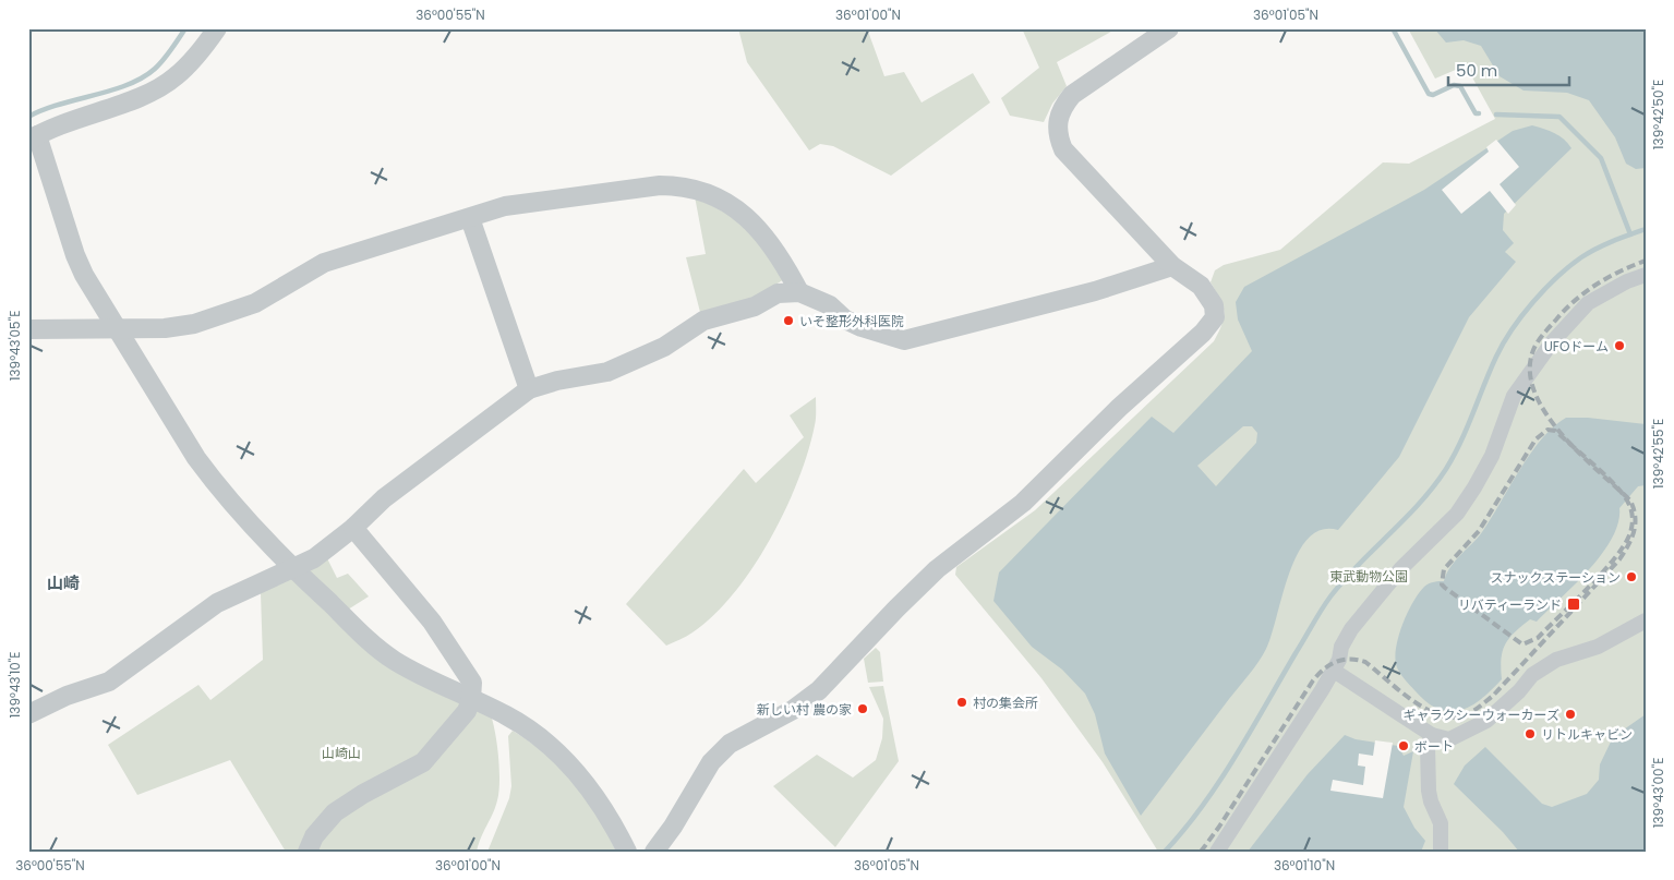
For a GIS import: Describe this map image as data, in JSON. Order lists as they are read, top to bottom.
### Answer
{
  "districts": ["山崎"],
  "parks": ["東武動物公園", "山崎山"],
  "places": {
    "other": [
      "いそ整形外科医院",
      "UFOドーム",
      "スナックステーション",
      "村の集会所",
      "新しい村 農の家",
      "ギャラクシーウォーカーズ",
      "リトルキャビン",
      "ボート"
    ],
    "transit": ["リバティーランド"]
  },
  "scale_bar": "50 m",
  "coordinates": [
    "36°00'55\"N",
    "36°01'00\"N",
    "36°01'05\"N",
    "139°42'50\"E",
    "139°43'05\"E",
    "139°42'55\"E",
    "139°43'10\"E",
    "139°43'00\"E",
    "36°01'10\"N"
  ]
}
